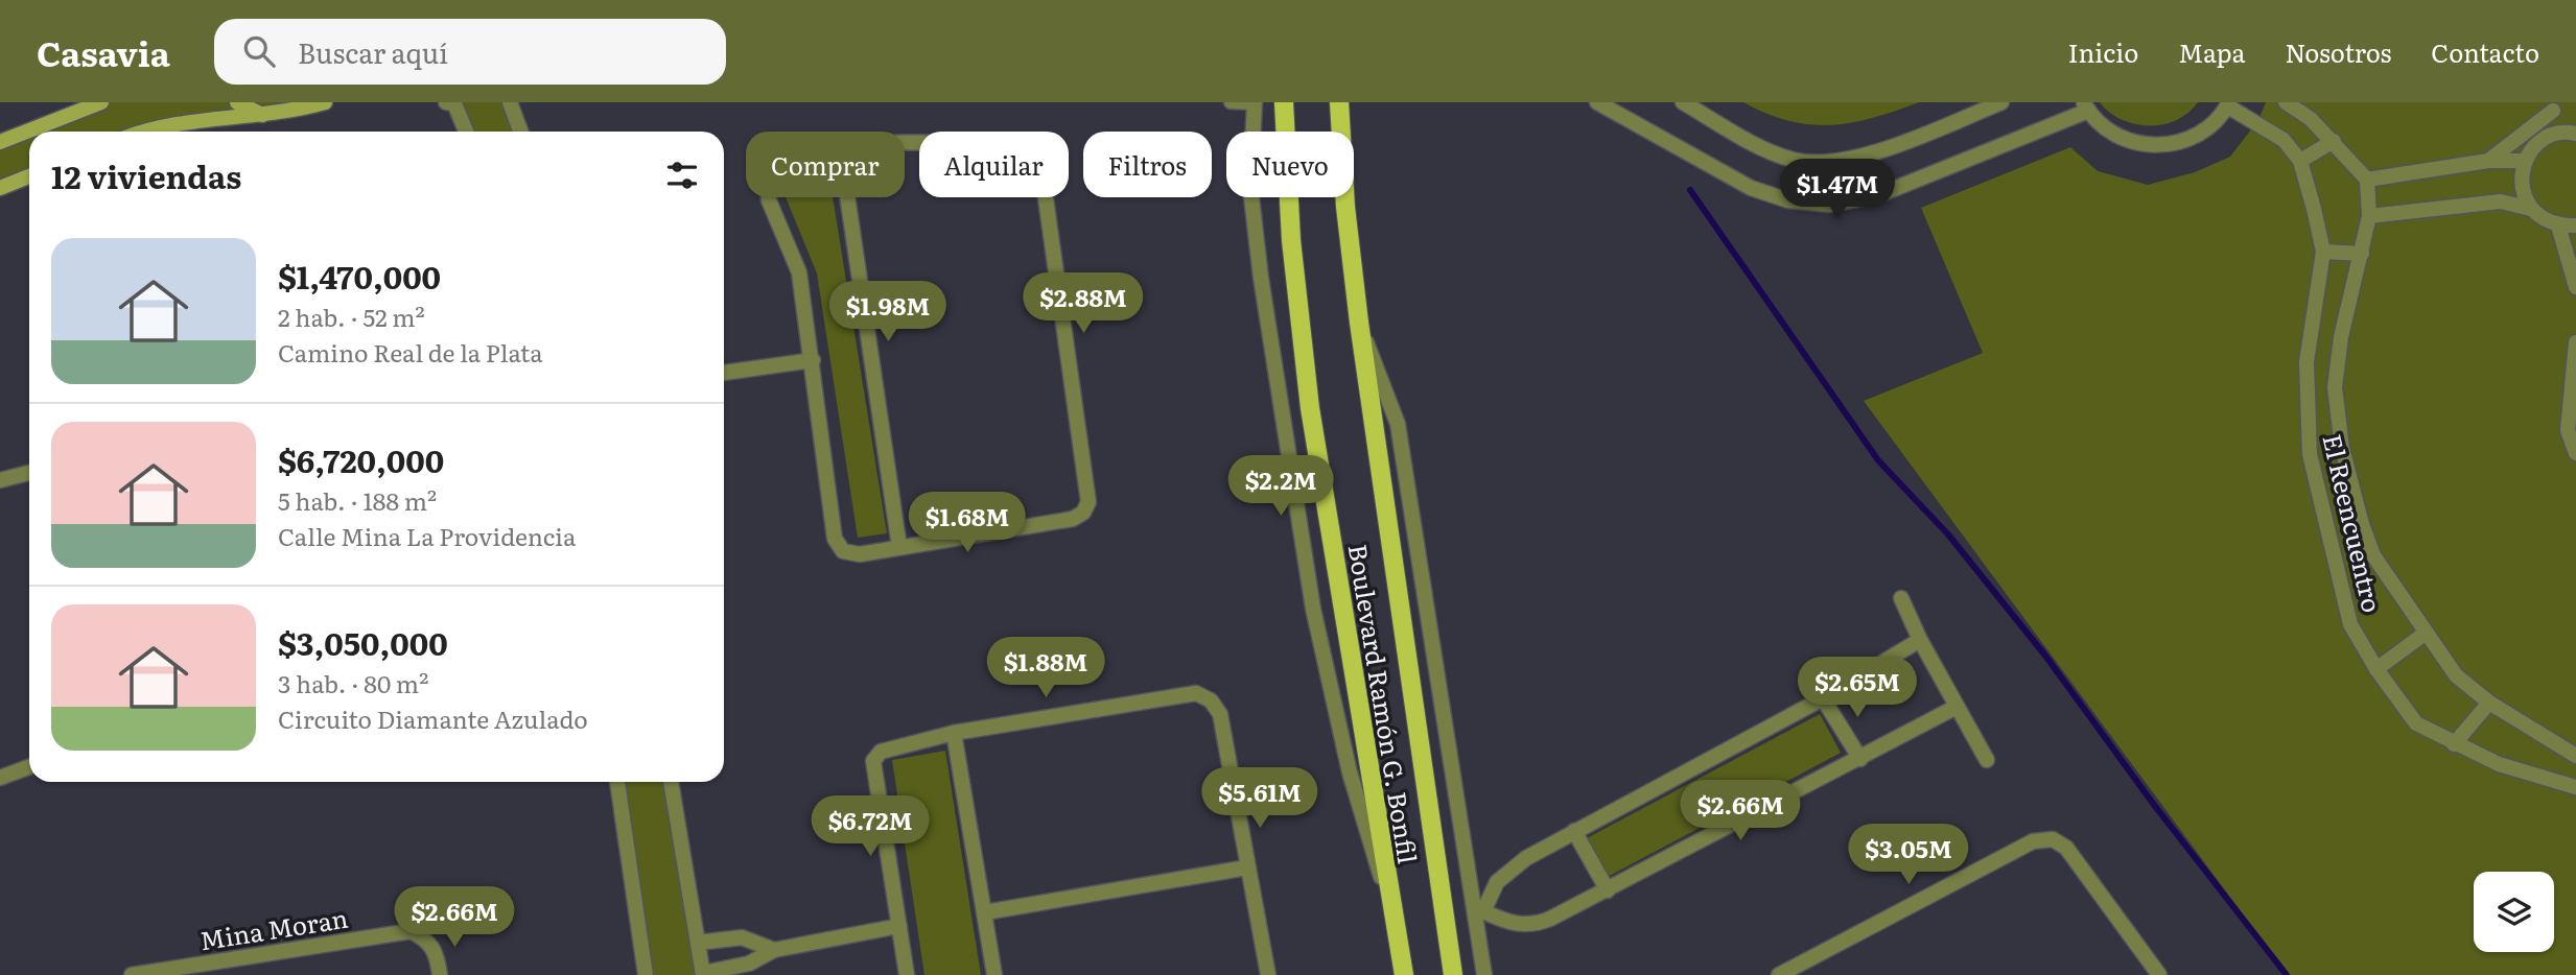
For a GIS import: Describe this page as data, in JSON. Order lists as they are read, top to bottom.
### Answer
{
  "streets": {
    "main road": ["Boulevard Ramón G. Bonfil"],
    "street": ["El Reencuentro", "Mina Moran"]
  },
  "page": {
    "header": "Casavia",
    "search": "Buscar aquí",
    "nav": [
      "Inicio",
      "Mapa",
      "Nosotros",
      "Contacto"
    ],
    "chip": [
      "Comprar",
      "Alquilar",
      "Filtros",
      "Nuevo"
    ],
    "heading": "12 viviendas",
    "price": [
      "$1.47M",
      "$2.88M",
      "$1.98M",
      "$2.2M",
      "$1.68M",
      "$1.88M",
      "$2.65M",
      "$5.61M",
      "$2.66M",
      "$6.72M",
      "$3.05M",
      "$2.66M"
    ],
    "list": [
      {
        "name": "$1,470,000",
        "note": "2 hab. · 52 m² · Camino Real de la Plata"
      },
      {
        "name": "$6,720,000",
        "note": "5 hab. · 188 m² · Calle Mina La Providencia"
      },
      {
        "name": "$3,050,000",
        "note": "3 hab. · 80 m² · Circuito Diamante Azulado"
      }
    ]
  }
}
